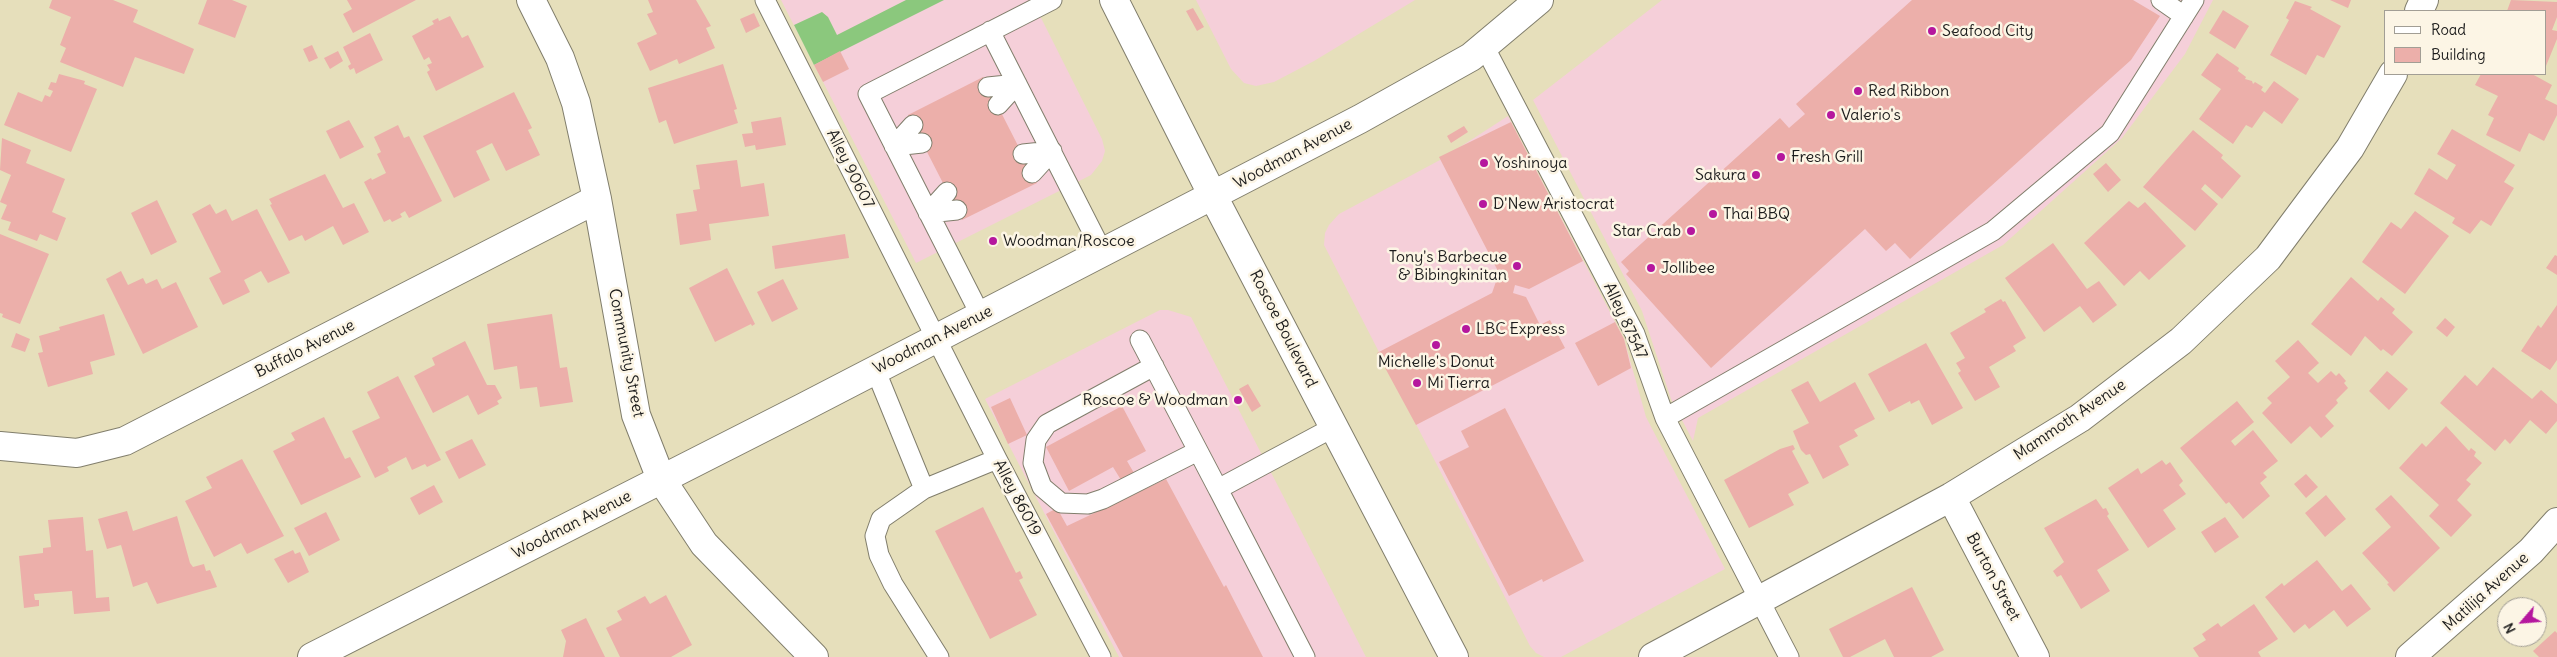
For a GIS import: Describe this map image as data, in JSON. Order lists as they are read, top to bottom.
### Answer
{
  "streets": {
    "street": [
      "Woodman Avenue",
      "Roscoe Boulevard",
      "Buffalo Avenue",
      "Community Street",
      "Mammoth Avenue",
      "Burton Street",
      "Matilija Avenue"
    ],
    "lane": ["Alley 90607", "Alley 87547", "Alley 86019"]
  },
  "crossings": [
    ["Woodman Avenue", "Alley 90607"],
    ["Woodman Avenue", "Alley 87547"],
    ["Woodman Avenue", "Roscoe Boulevard"],
    ["Woodman Avenue", "Community Street"],
    ["Woodman Avenue", "Alley 86019"],
    ["Alley 90607", "Alley 86019"],
    ["Alley 87547", "Mammoth Avenue"],
    ["Buffalo Avenue", "Community Street"],
    ["Mammoth Avenue", "Burton Street"]
  ],
  "places": [
    "Seafood City",
    "Red Ribbon",
    "Valerio's",
    "Fresh Grill",
    "Yoshinoya",
    "Sakura",
    "D'New Aristocrat",
    "Thai BBQ",
    "Star Crab",
    "Woodman/Roscoe",
    "Tony's Barbecue & Bibingkinitan",
    "Jollibee",
    "LBC Express",
    "Michelle's Donut",
    "Mi Tierra",
    "Roscoe & Woodman"
  ],
  "legend": ["Road", "Building"],
  "north": "bottom left"
}
